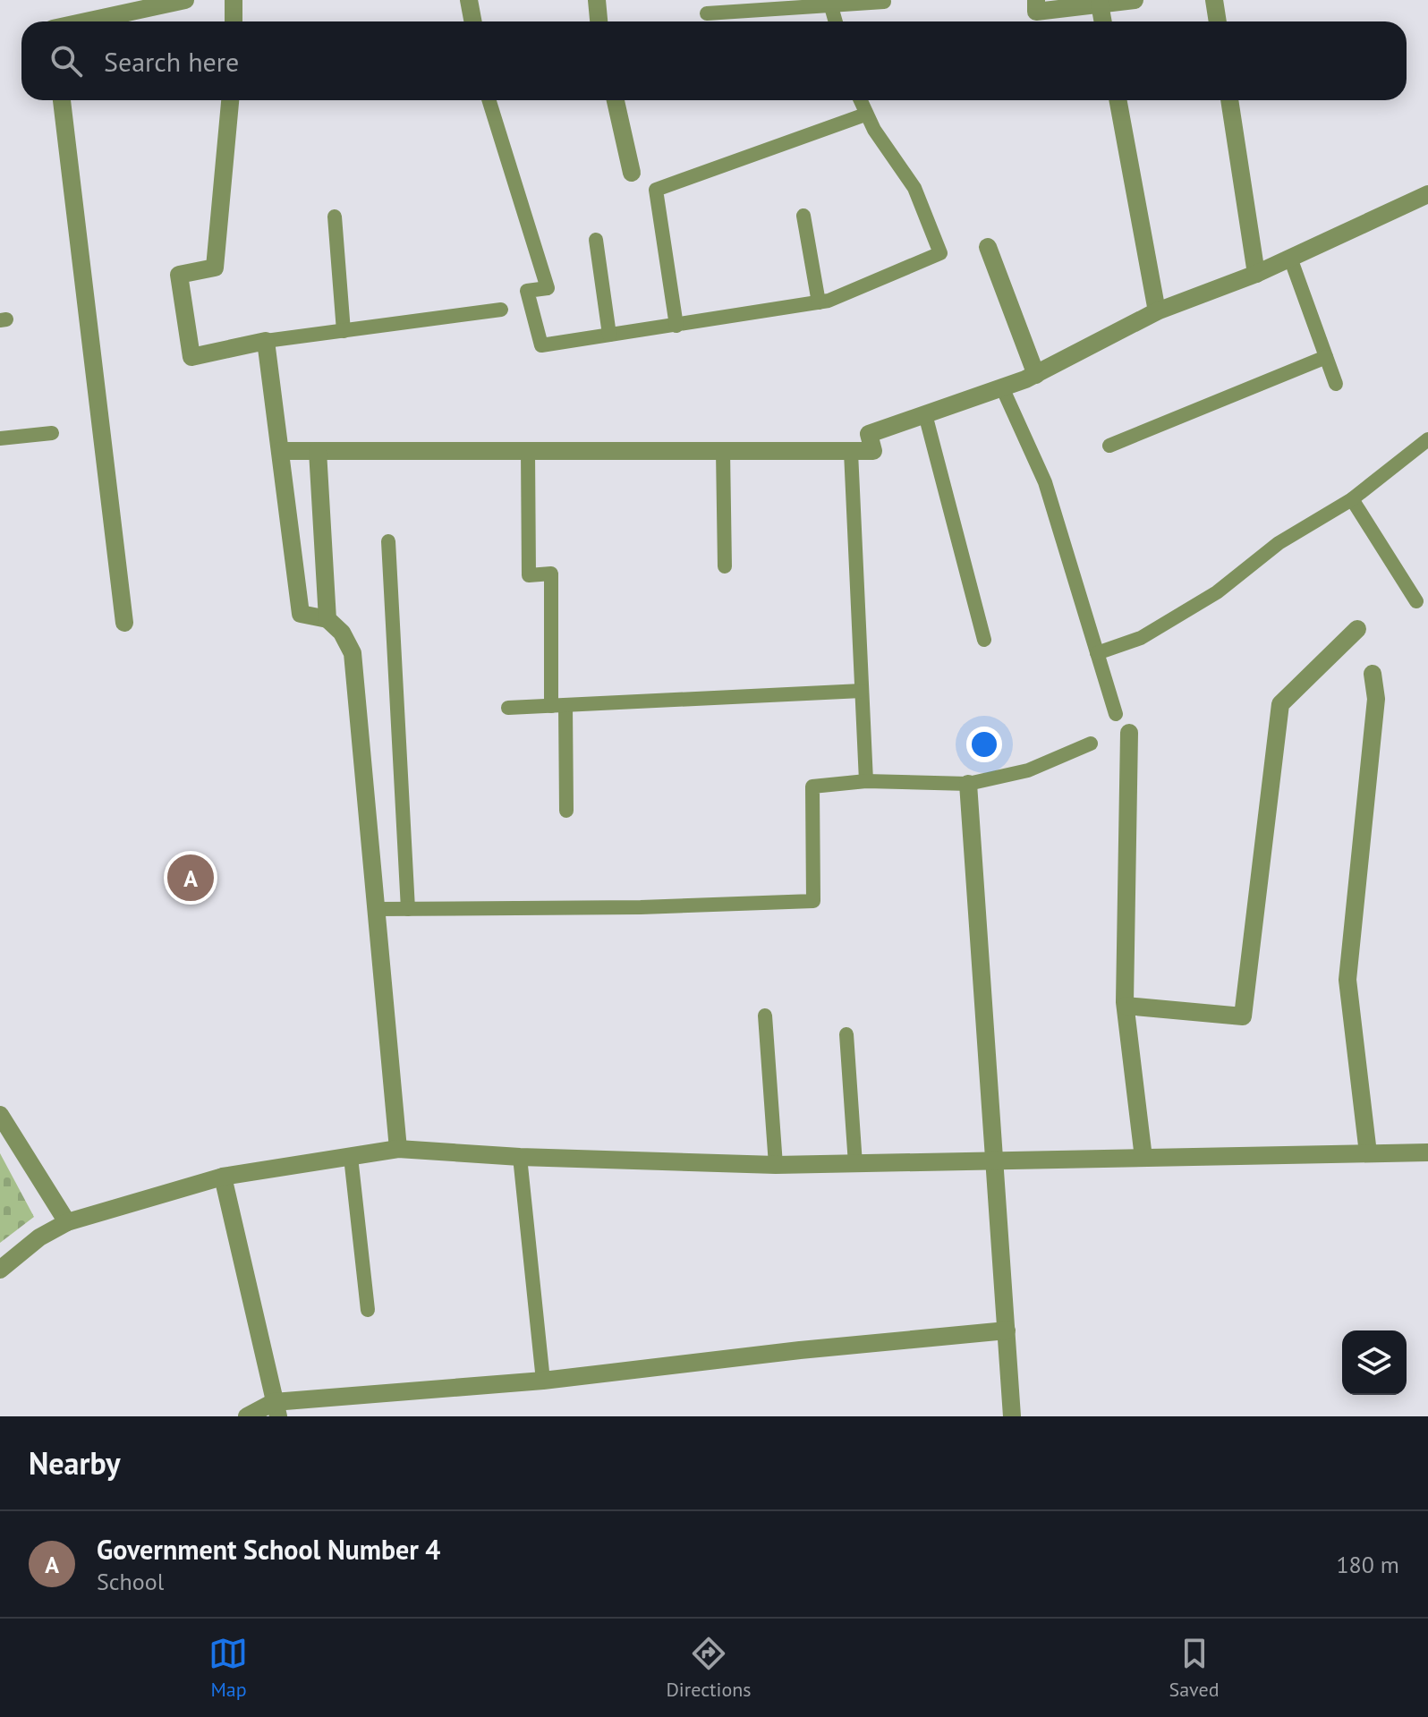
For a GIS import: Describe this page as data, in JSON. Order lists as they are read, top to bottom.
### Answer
{
  "page": {
    "search": "Search here",
    "pins": "A",
    "heading": "Nearby",
    "list": [
      {
        "mark": "A",
        "name": "Government School Number 4",
        "note": "School",
        "value": "180 m"
      }
    ],
    "nav": ["Map", "Directions", "Saved"]
  }
}
